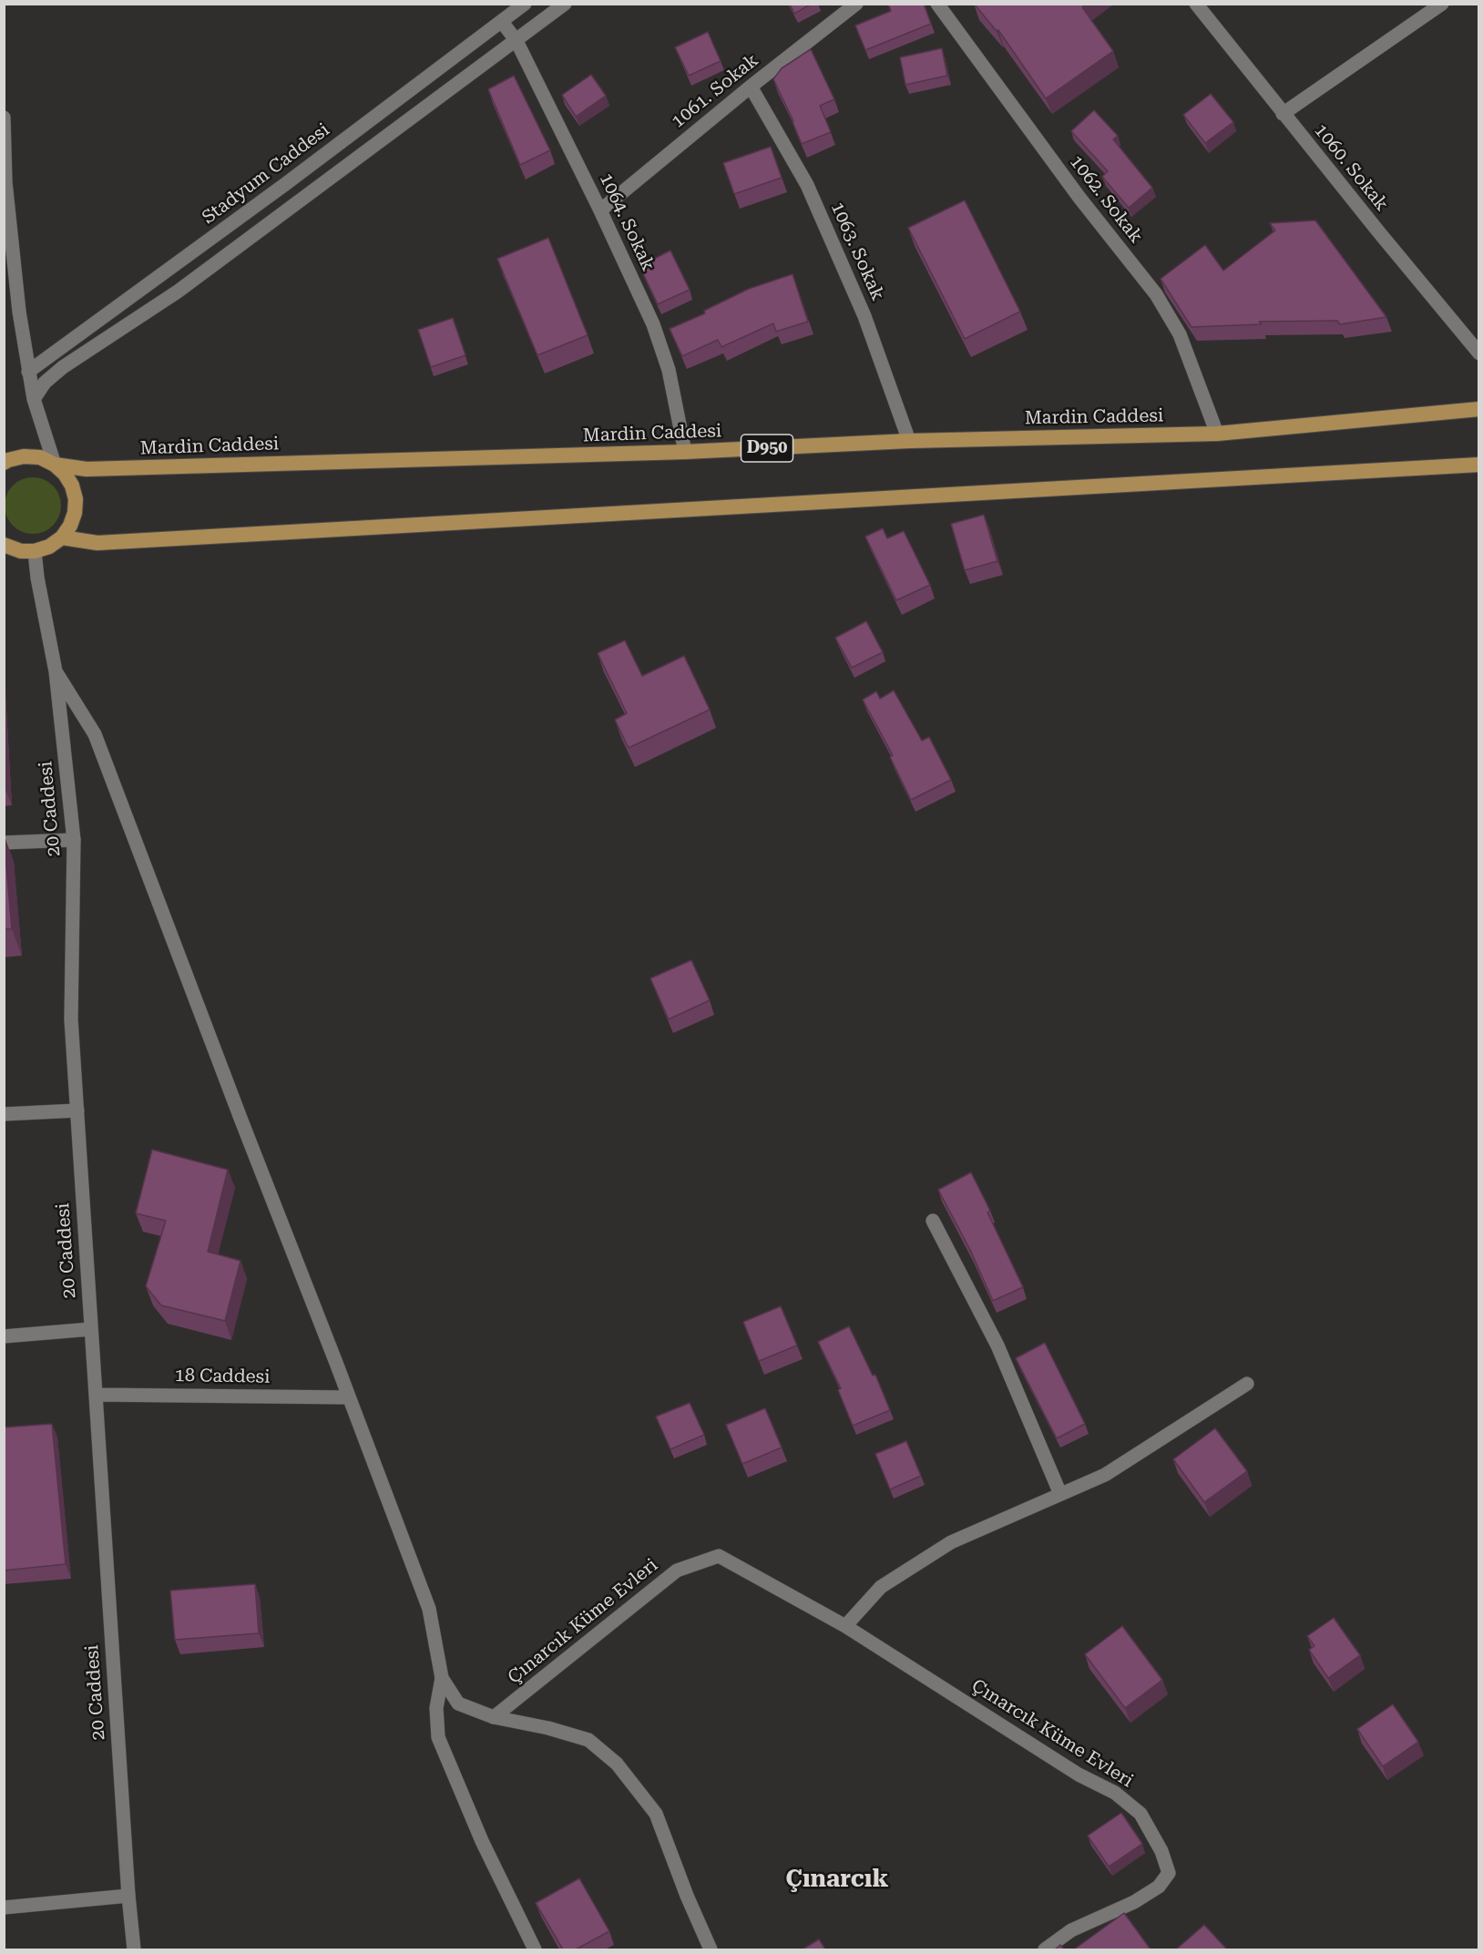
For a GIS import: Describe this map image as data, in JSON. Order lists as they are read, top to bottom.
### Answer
{
  "streets": {
    "highway": ["Mardin Caddesi", "D950"],
    "street": [
      "1061. Sokak",
      "1060. Sokak",
      "Stadyum Caddesi",
      "1062. Sokak",
      "1064. Sokak",
      "1063. Sokak",
      "20 Caddesi",
      "18 Caddesi",
      "Çınarcık Küme Evleri"
    ]
  },
  "crossings": [
    ["1061. Sokak", "1064. Sokak"],
    ["1061. Sokak", "1063. Sokak"],
    ["Stadyum Caddesi", "1064. Sokak"],
    ["1062. Sokak", "Mardin Caddesi"],
    ["1064. Sokak", "Mardin Caddesi"],
    ["1063. Sokak", "Mardin Caddesi"],
    ["20 Caddesi", "18 Caddesi"]
  ],
  "districts": ["Çınarcık"]
}
